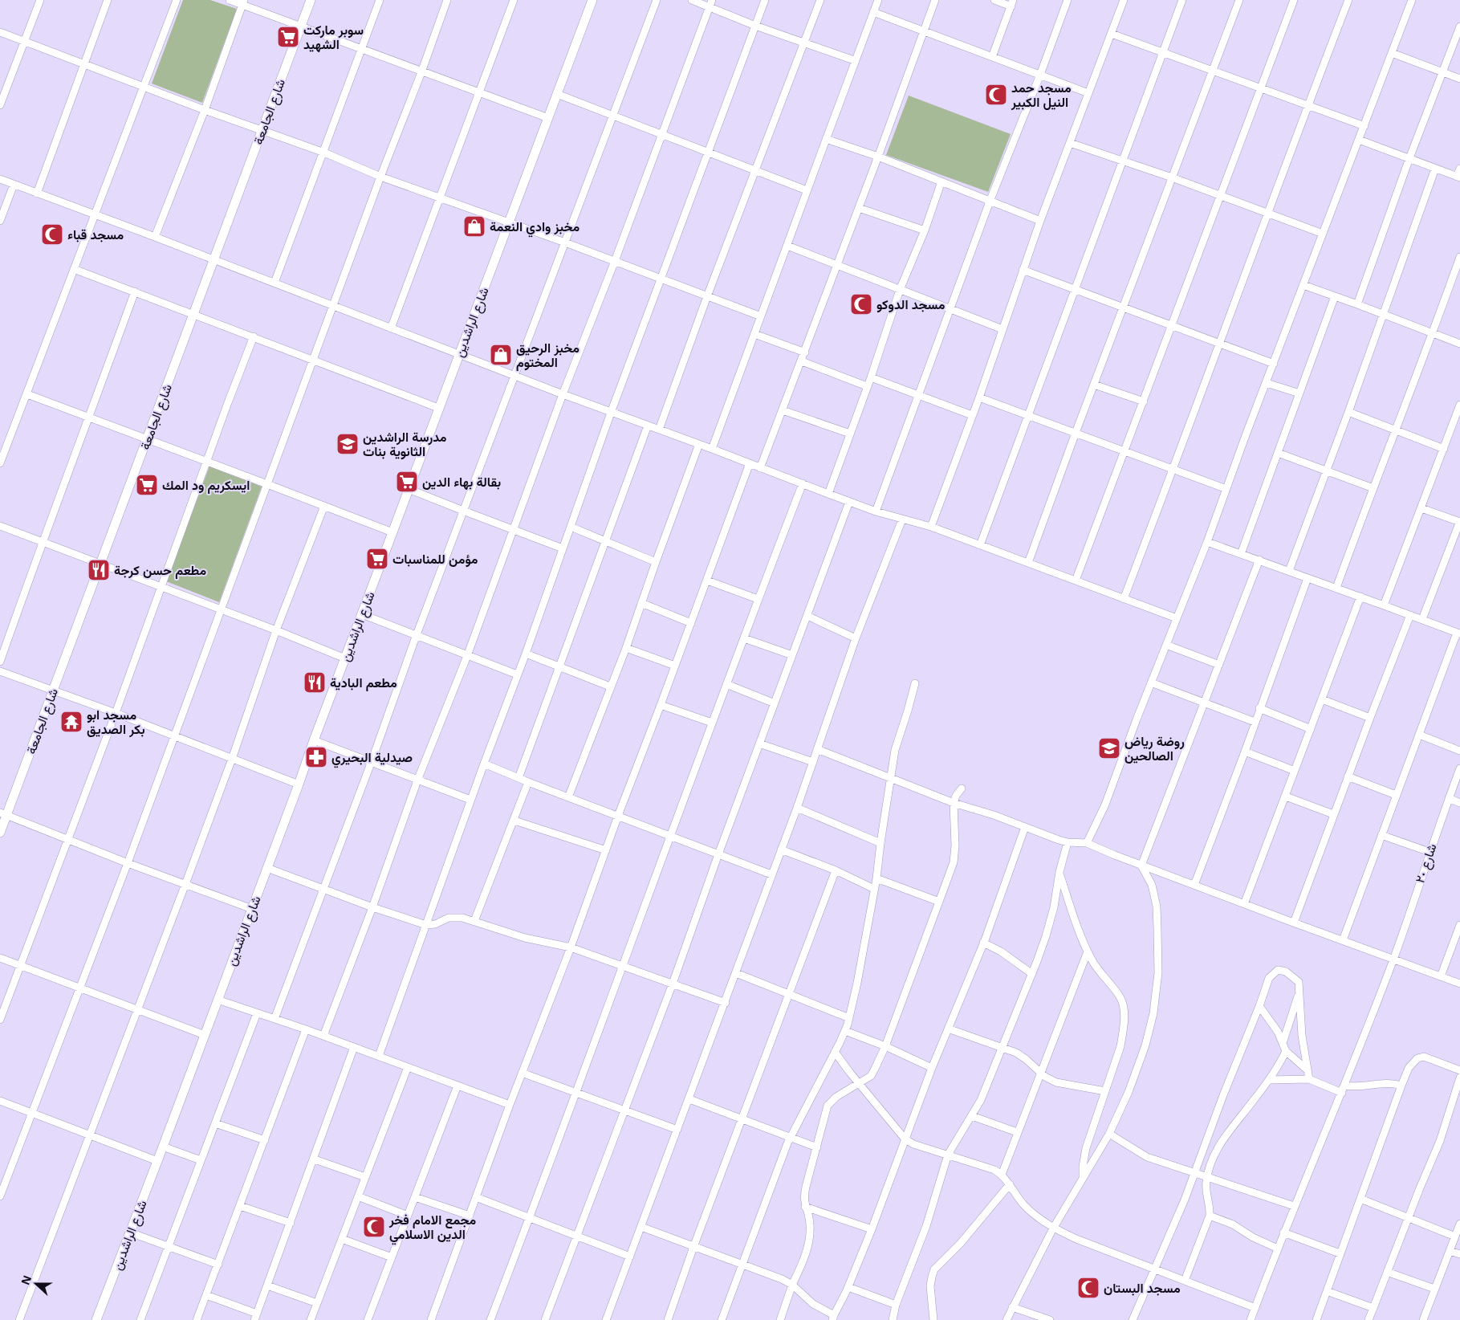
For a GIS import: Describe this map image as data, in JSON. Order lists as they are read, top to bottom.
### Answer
{
  "streets": {
    "street": ["شارع الجامعة", "شارع الراشدين", "شارع ٢٠"]
  },
  "places": {
    "supermarket": [
      "سوبر ماركت الشهيد",
      "بقالة بهاء الدين",
      "ايسكريم ود المك",
      "مؤمن للمناسبات"
    ],
    "mosque": [
      "مسجد حمد النيل الكبير",
      "مسجد قباء",
      "مسجد الدوكو",
      "مجمع الامام فخر الدين الاسلامي",
      "مسجد البستان"
    ],
    "shop": ["مخبز وادي النعمة", "مخبز الرحيق المختوم"],
    "school or university": ["مدرسة الراشدين الثانوية بنات", "روضة رياض الصالحين"],
    "restaurant": ["مطعم حسن كرجة", "مطعم البادية"],
    "temple": ["مسجد ابو بكر الصديق"],
    "pharmacy": ["صيدلية البحيري"]
  },
  "north": "left"
}
